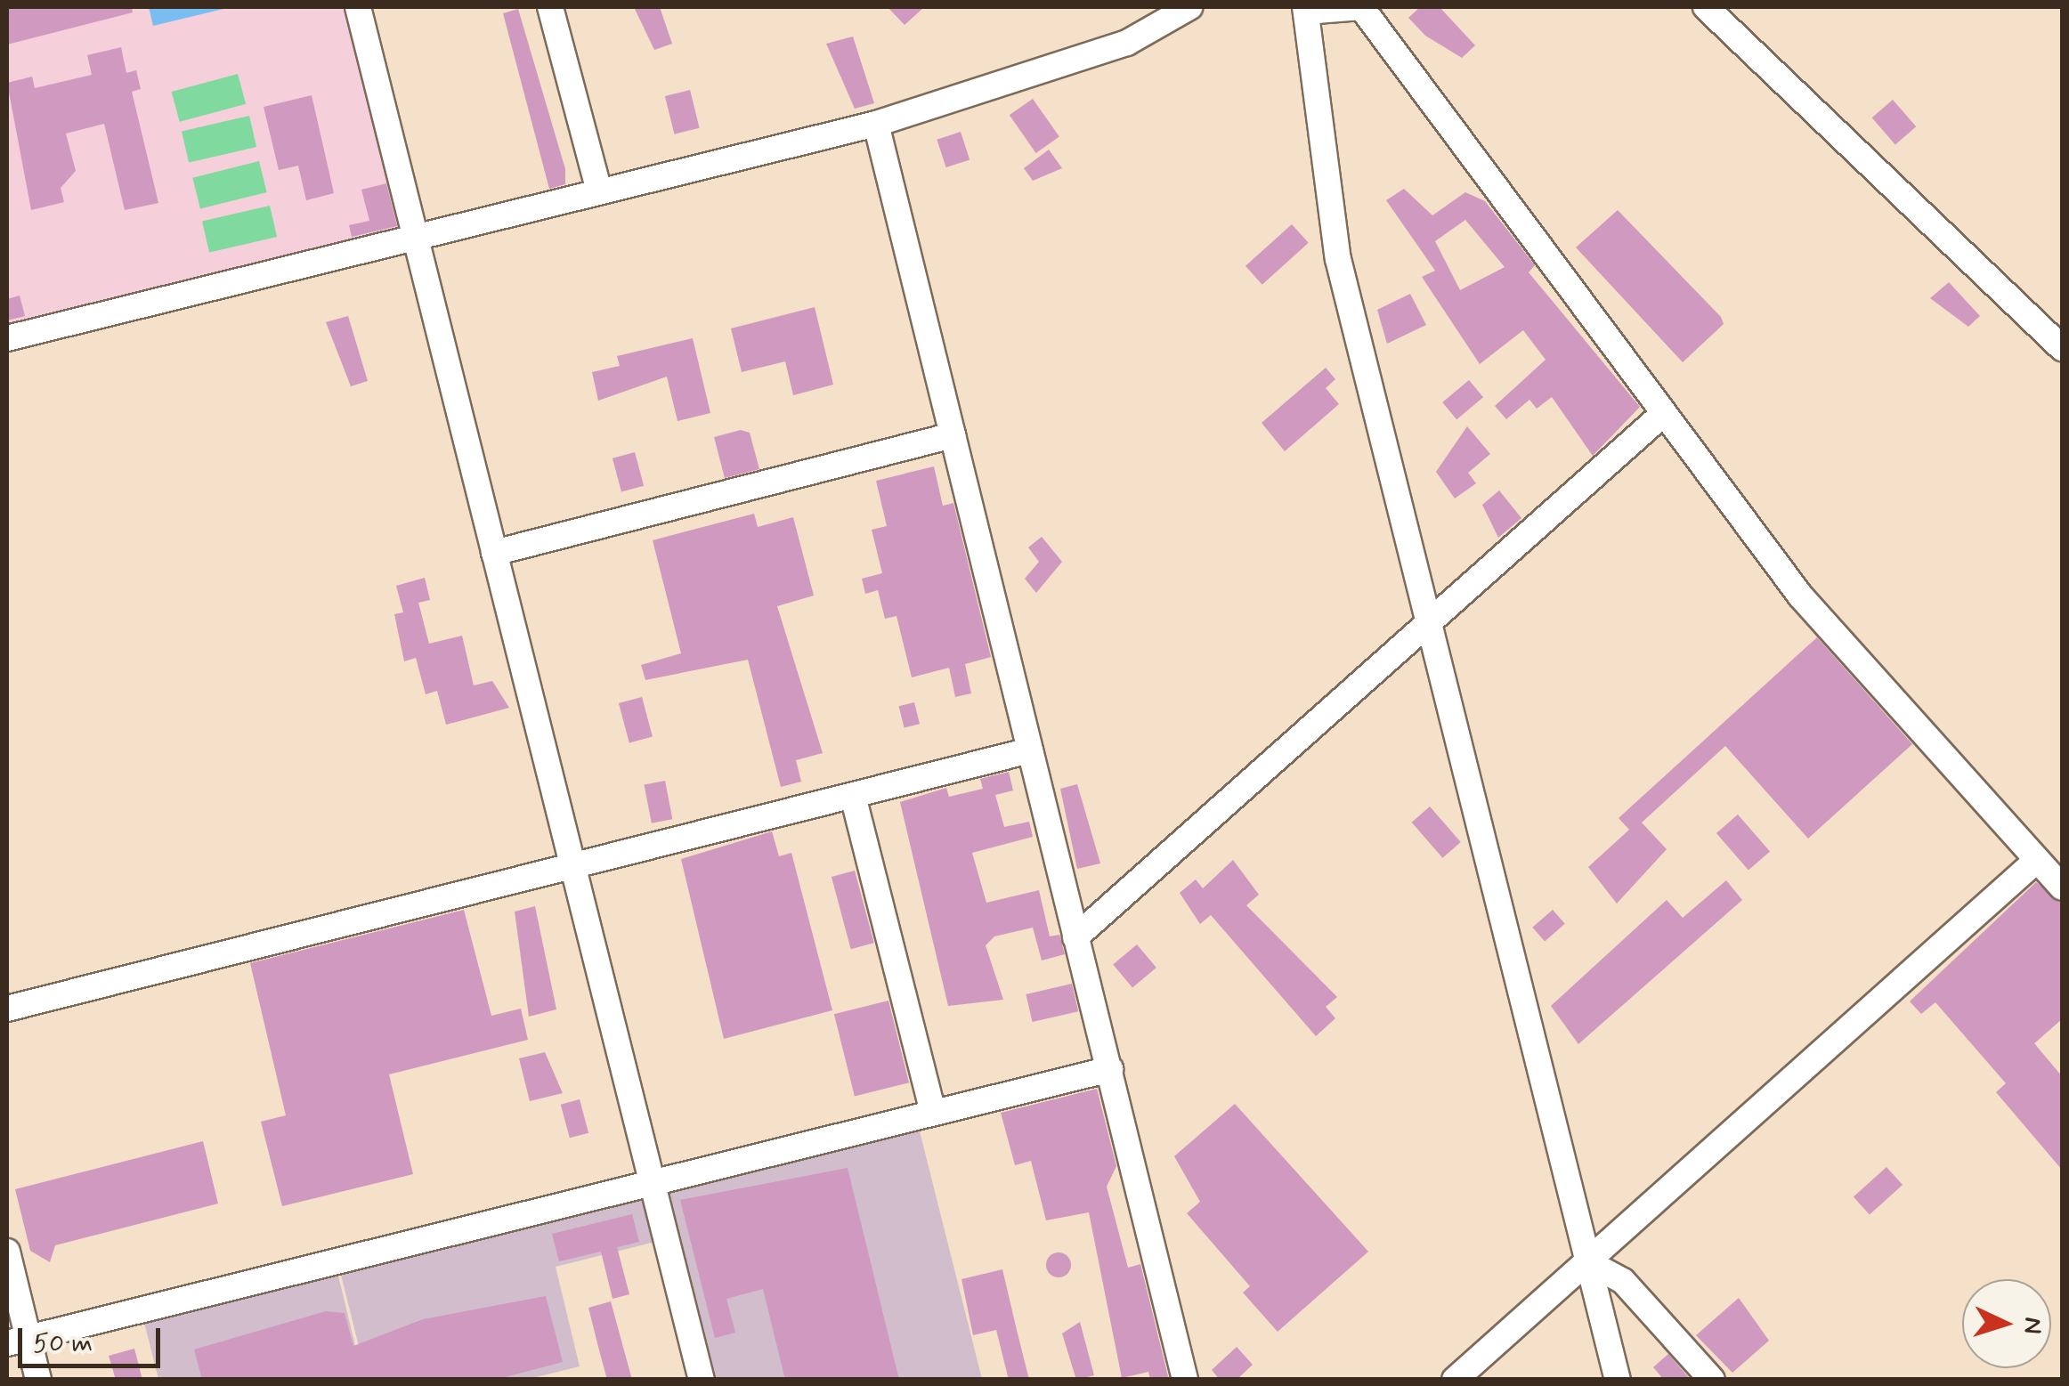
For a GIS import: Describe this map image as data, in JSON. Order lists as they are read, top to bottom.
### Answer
{
  "scale_bar": "50 m",
  "north": "right"
}
